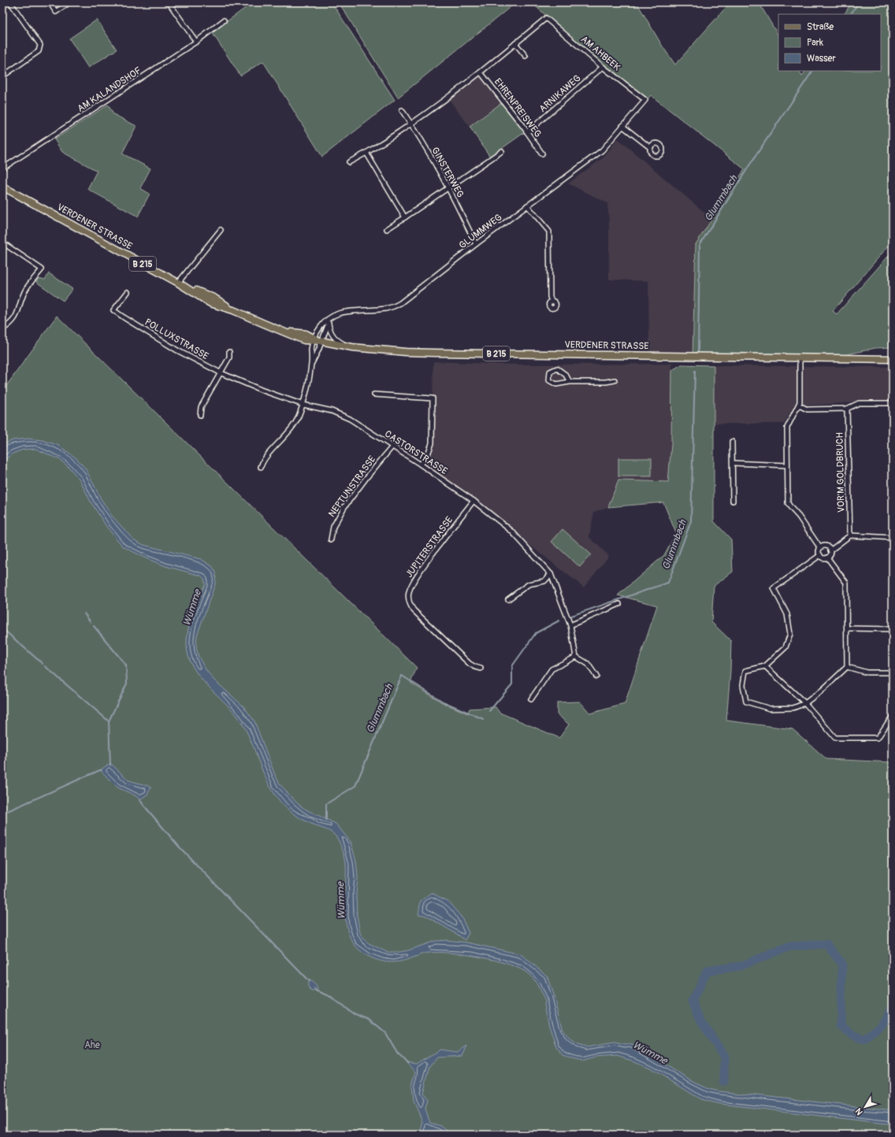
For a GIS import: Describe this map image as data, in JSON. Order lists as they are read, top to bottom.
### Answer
{
  "streets": {
    "main road": ["VERDENER STRASSE", "B 215"],
    "street": [
      "AM AHBEEK",
      "AM KALANDSHOF",
      "ARNIKAWEG",
      "EHRENPREISWEG",
      "GINSTERWEG",
      "GLUMMWEG",
      "POLLUXSTRASSE",
      "CASTORSTRASSE",
      "VOR'M GOLDBRUCH",
      "NEPTUNSTRASSE",
      "JUPITERSTRASSE"
    ]
  },
  "crossings": [
    ["AM AHBEEK", "ARNIKAWEG"],
    ["AM AHBEEK", "GLUMMWEG"],
    ["ARNIKAWEG", "EHRENPREISWEG"],
    ["GINSTERWEG", "GLUMMWEG"],
    ["VERDENER STRASSE", "GLUMMWEG"],
    ["POLLUXSTRASSE", "CASTORSTRASSE"],
    ["CASTORSTRASSE", "NEPTUNSTRASSE"],
    ["CASTORSTRASSE", "JUPITERSTRASSE"]
  ],
  "water": ["Glummbach", "Wümme"],
  "parks": ["Ahe"],
  "legend": ["Straße", "Park", "Wasser"],
  "north": "bottom left"
}
